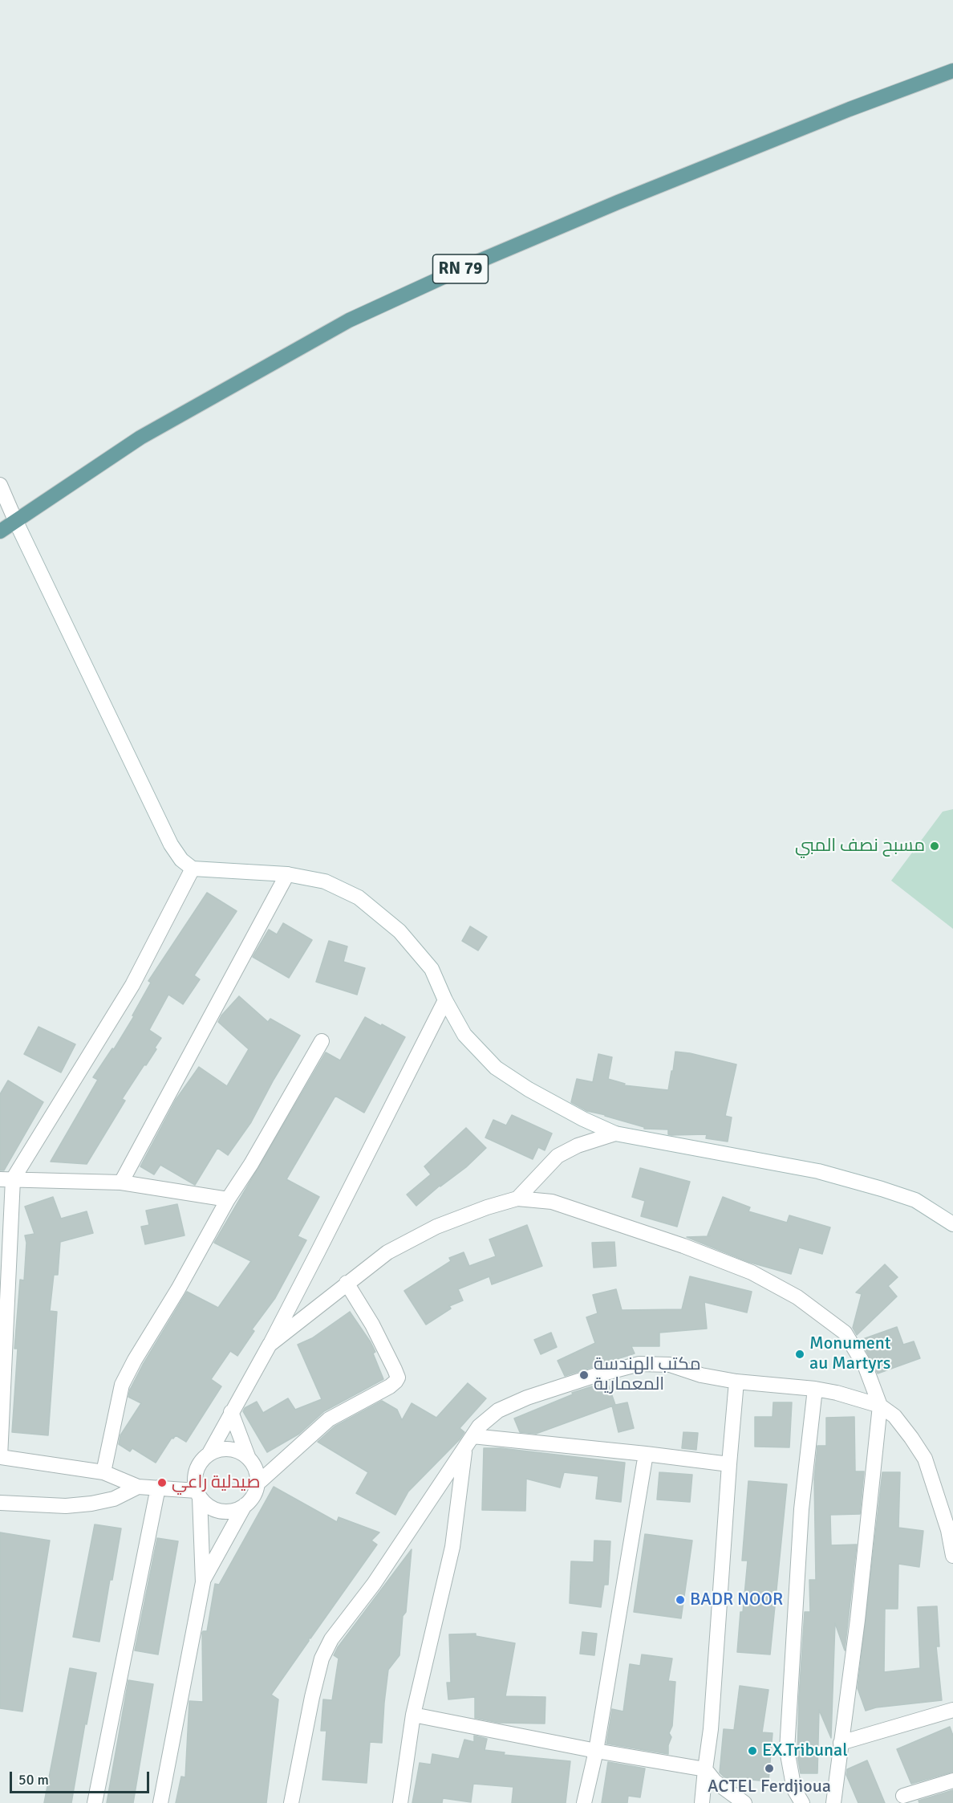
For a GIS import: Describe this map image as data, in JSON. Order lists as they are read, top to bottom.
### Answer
{
  "streets": {
    "main road": ["RN 79"]
  },
  "places": [
    "مسبح نصف المبي",
    "Monument au Martyrs",
    "مكتب الهندسة المعمارية",
    "صيدلية راعي",
    "BADR NOOR",
    "EX.Tribunal",
    "ACTEL Ferdjioua"
  ],
  "scale_bar": "50 m"
}
